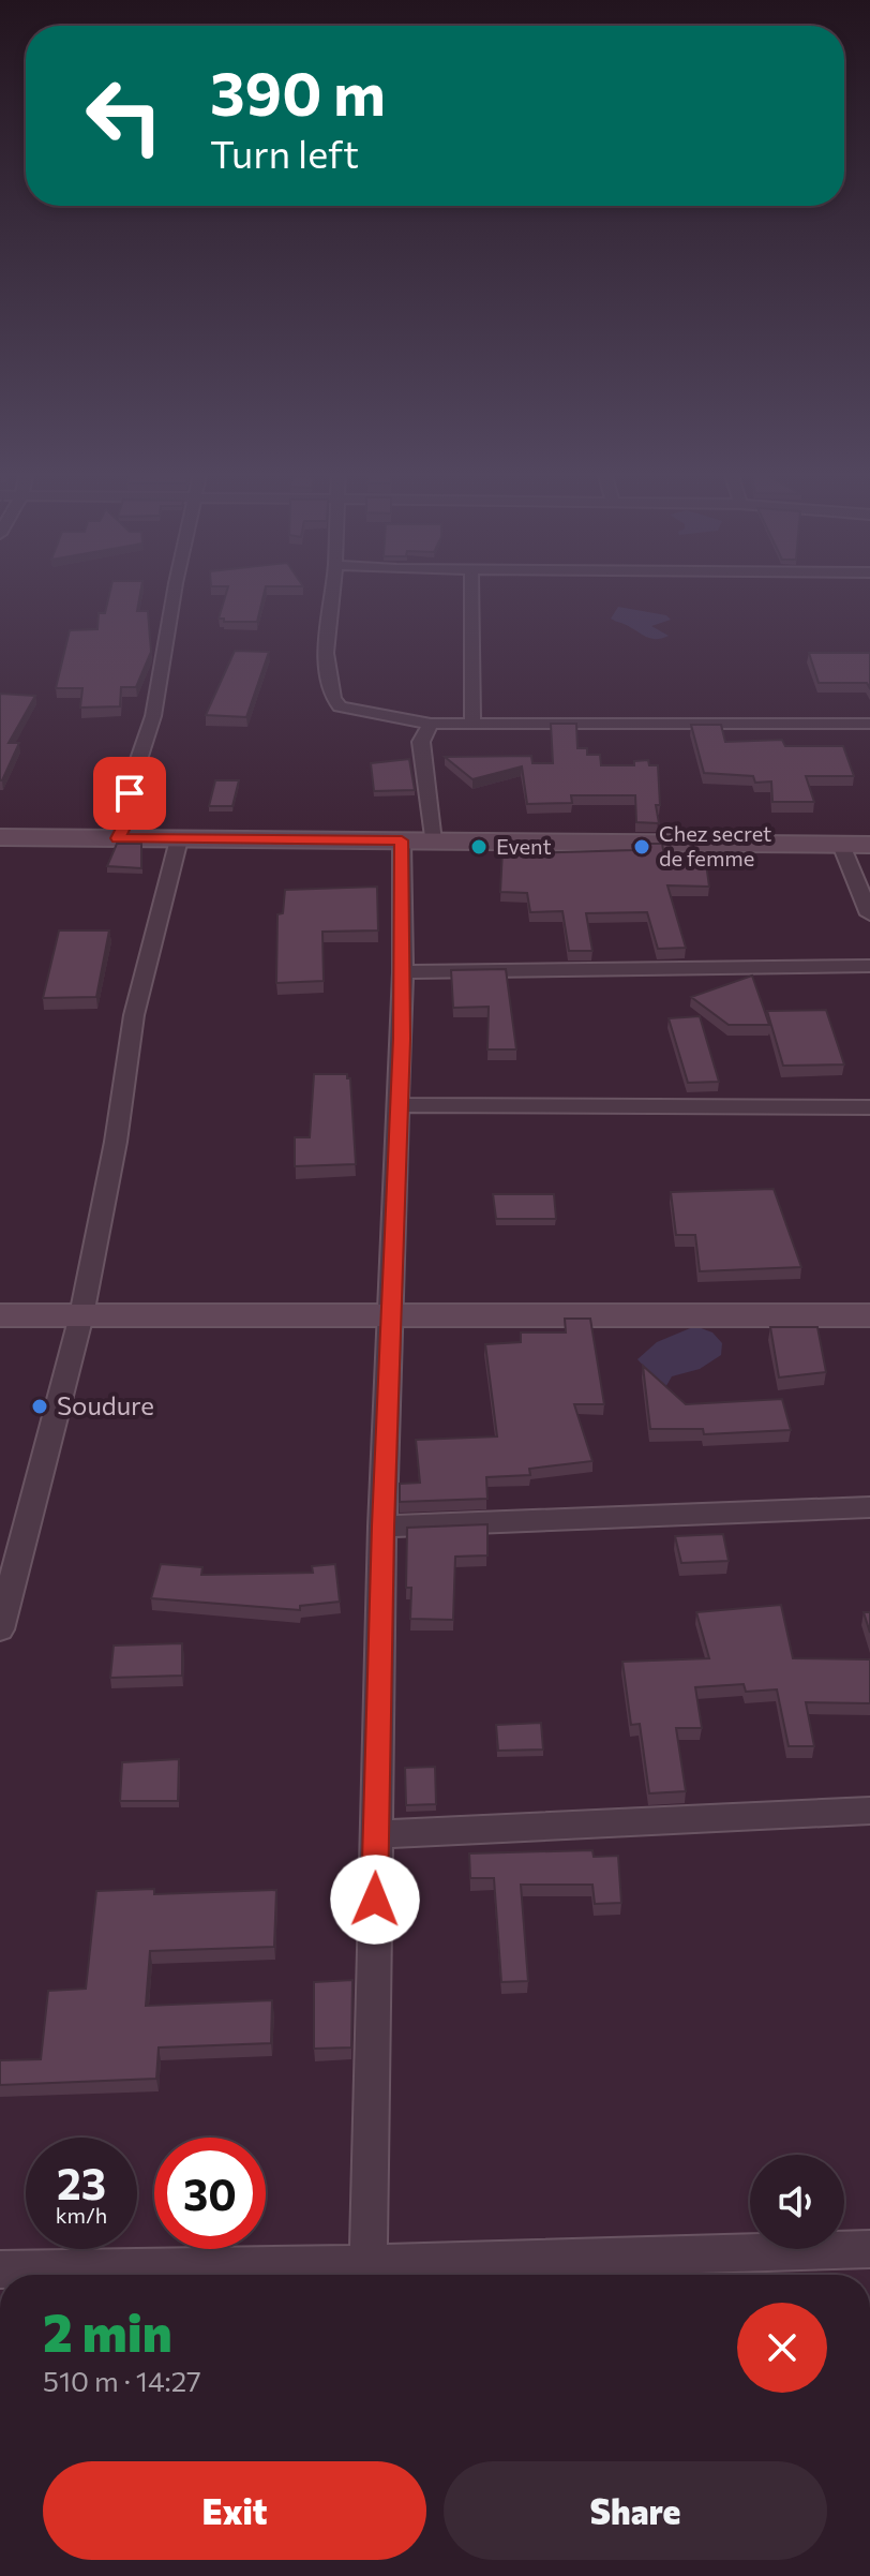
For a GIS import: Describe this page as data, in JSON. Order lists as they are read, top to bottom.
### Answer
{
  "places": ["Event", "Chez secret de femme", "Soudure"],
  "page": {
    "turn": ["390 m", "Turn left"],
    "speed": "23 km/h",
    "limit": "30",
    "heading": ["2 min", "510 m · 14:27"],
    "buttons": ["Exit", "Share"]
  }
}
